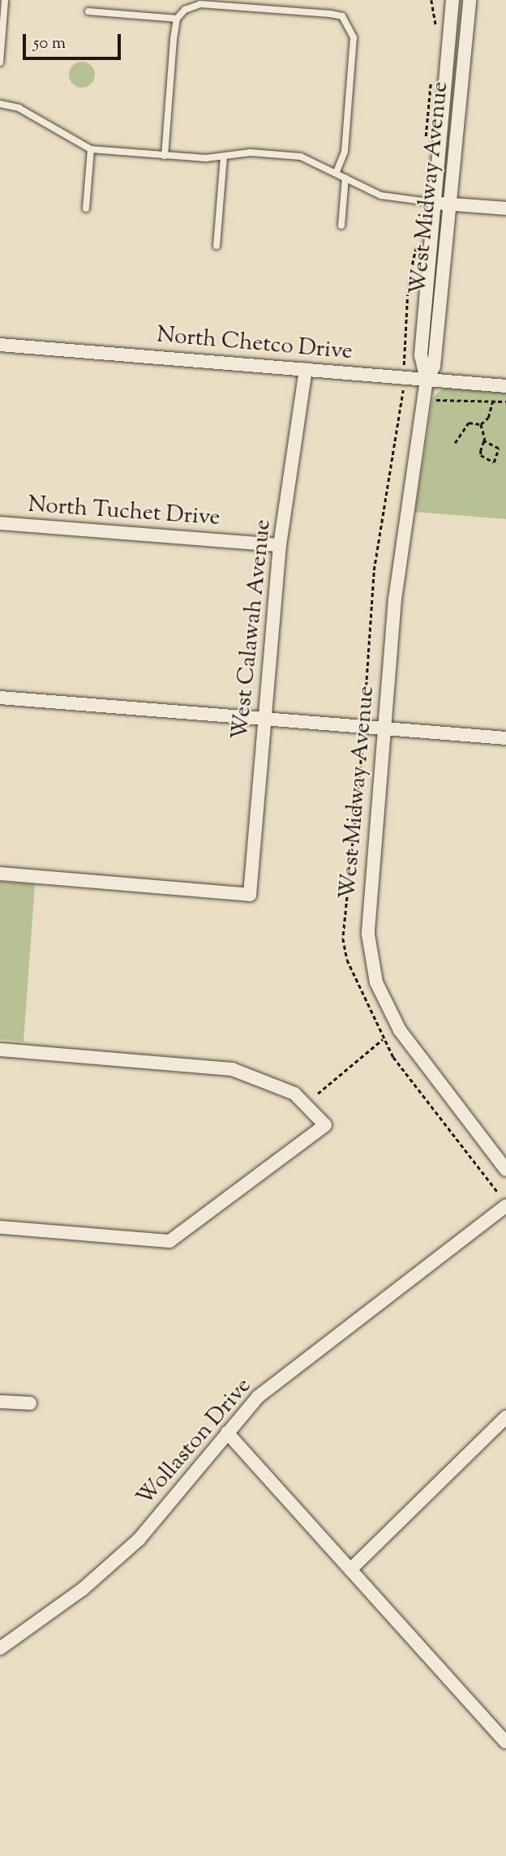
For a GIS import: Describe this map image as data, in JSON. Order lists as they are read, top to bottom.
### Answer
{
  "streets": {
    "street": [
      "West Midway Avenue",
      "North Chetco Drive",
      "North Tuchet Drive",
      "West Calawah Avenue",
      "Wollaston Drive"
    ]
  },
  "crossings": [
    ["West Midway Avenue", "North Chetco Drive"],
    ["North Chetco Drive", "West Calawah Avenue"],
    ["North Tuchet Drive", "West Calawah Avenue"]
  ],
  "scale_bar": "50 m"
}
